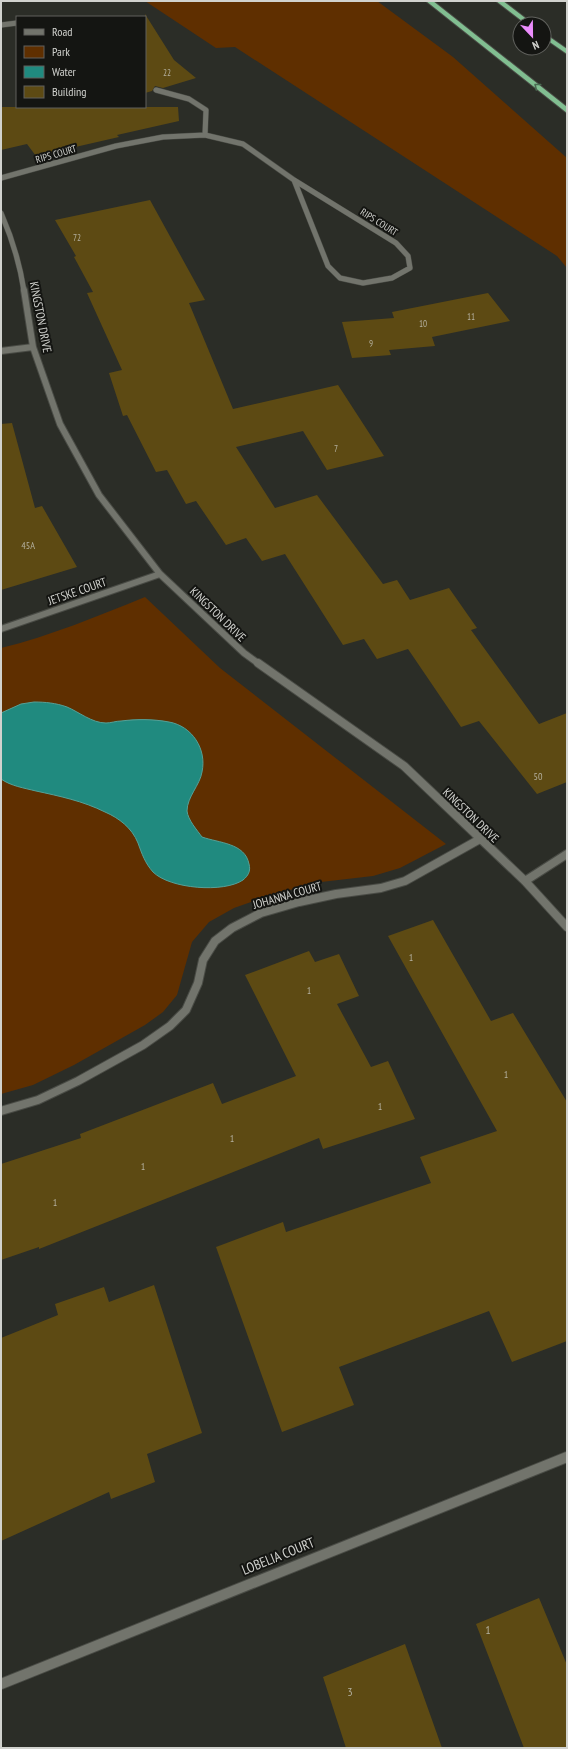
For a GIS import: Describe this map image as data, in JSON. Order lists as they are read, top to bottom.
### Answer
{
  "streets": {
    "street": [
      "RIPS COURT",
      "KINGSTON DRIVE",
      "JETSKE COURT",
      "JOHANNA COURT",
      "LOBELIA COURT"
    ]
  },
  "crossings": [
    ["KINGSTON DRIVE", "JETSKE COURT"],
    ["KINGSTON DRIVE", "JOHANNA COURT"]
  ],
  "house_numbers": [
    "22",
    "72",
    "11",
    "10",
    "9",
    "7",
    "45A",
    "50",
    "1",
    "1",
    "1",
    "1",
    "1",
    "1",
    "1",
    "1",
    "3"
  ],
  "legend": [
    "Road",
    "Park",
    "Water",
    "Building"
  ],
  "north": "bottom"
}
